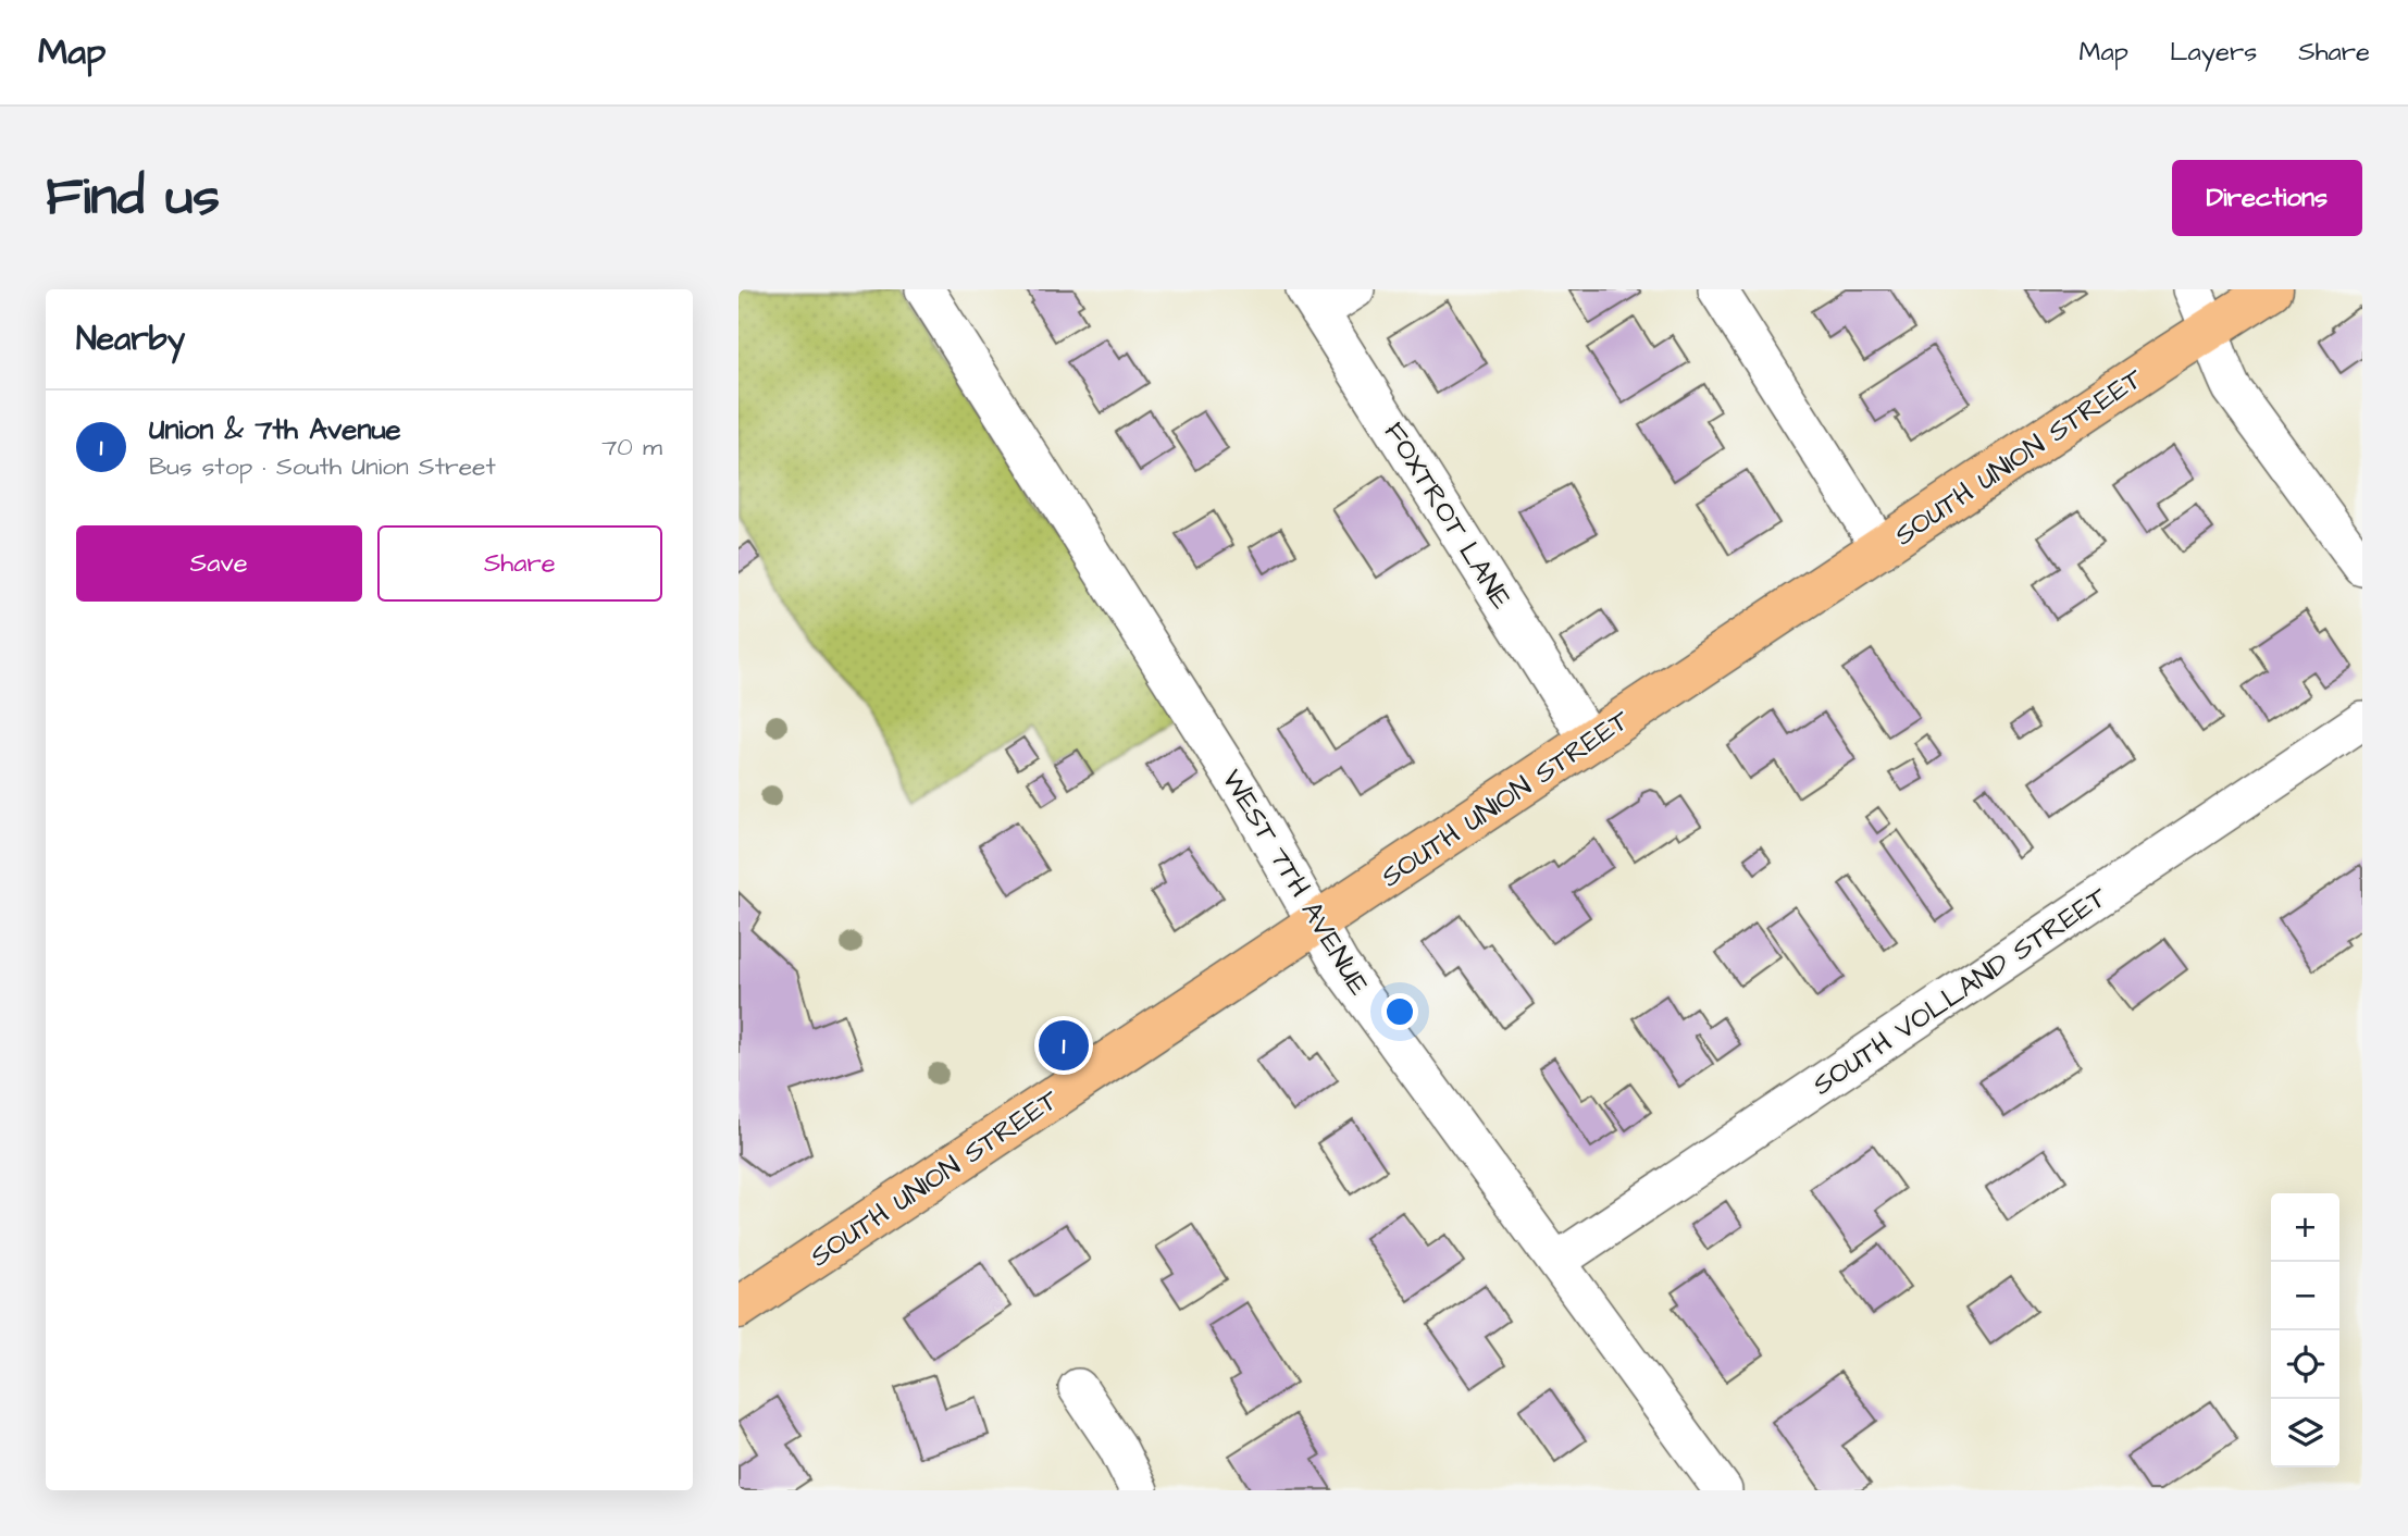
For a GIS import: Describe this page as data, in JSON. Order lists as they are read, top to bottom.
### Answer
{
  "streets": {
    "main road": ["SOUTH UNION STREET"],
    "street": ["FOXTROT LANE", "WEST 7TH AVENUE", "SOUTH VOLLAND STREET"]
  },
  "crossings": [
    ["SOUTH UNION STREET", "FOXTROT LANE"],
    ["SOUTH UNION STREET", "WEST 7TH AVENUE"],
    ["WEST 7TH AVENUE", "SOUTH VOLLAND STREET"]
  ],
  "page": {
    "header": "Map",
    "nav": ["Map", "Layers", "Share"],
    "buttons": [
      "Directions",
      ["Save", "Share"]
    ],
    "title": "Find us",
    "heading": "Nearby",
    "list": [
      {
        "mark": "1",
        "name": "Union & 7th Avenue",
        "note": "Bus stop · South Union Street",
        "value": "70 m"
      }
    ],
    "pins": "1",
    "map_buttons": ["+", "−"]
  }
}
